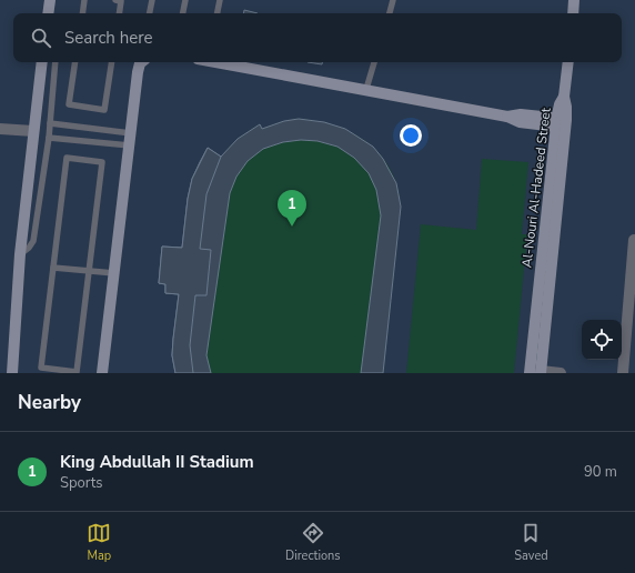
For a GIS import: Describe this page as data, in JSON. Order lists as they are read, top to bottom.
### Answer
{
  "streets": {
    "street": ["Al-Nouri Al-Hadeed Street"]
  },
  "page": {
    "search": "Search here",
    "pins": "1",
    "heading": "Nearby",
    "list": [
      {
        "mark": "1",
        "name": "King Abdullah II Stadium",
        "note": "Sports",
        "value": "90 m"
      }
    ],
    "nav": ["Map", "Directions", "Saved"]
  }
}
